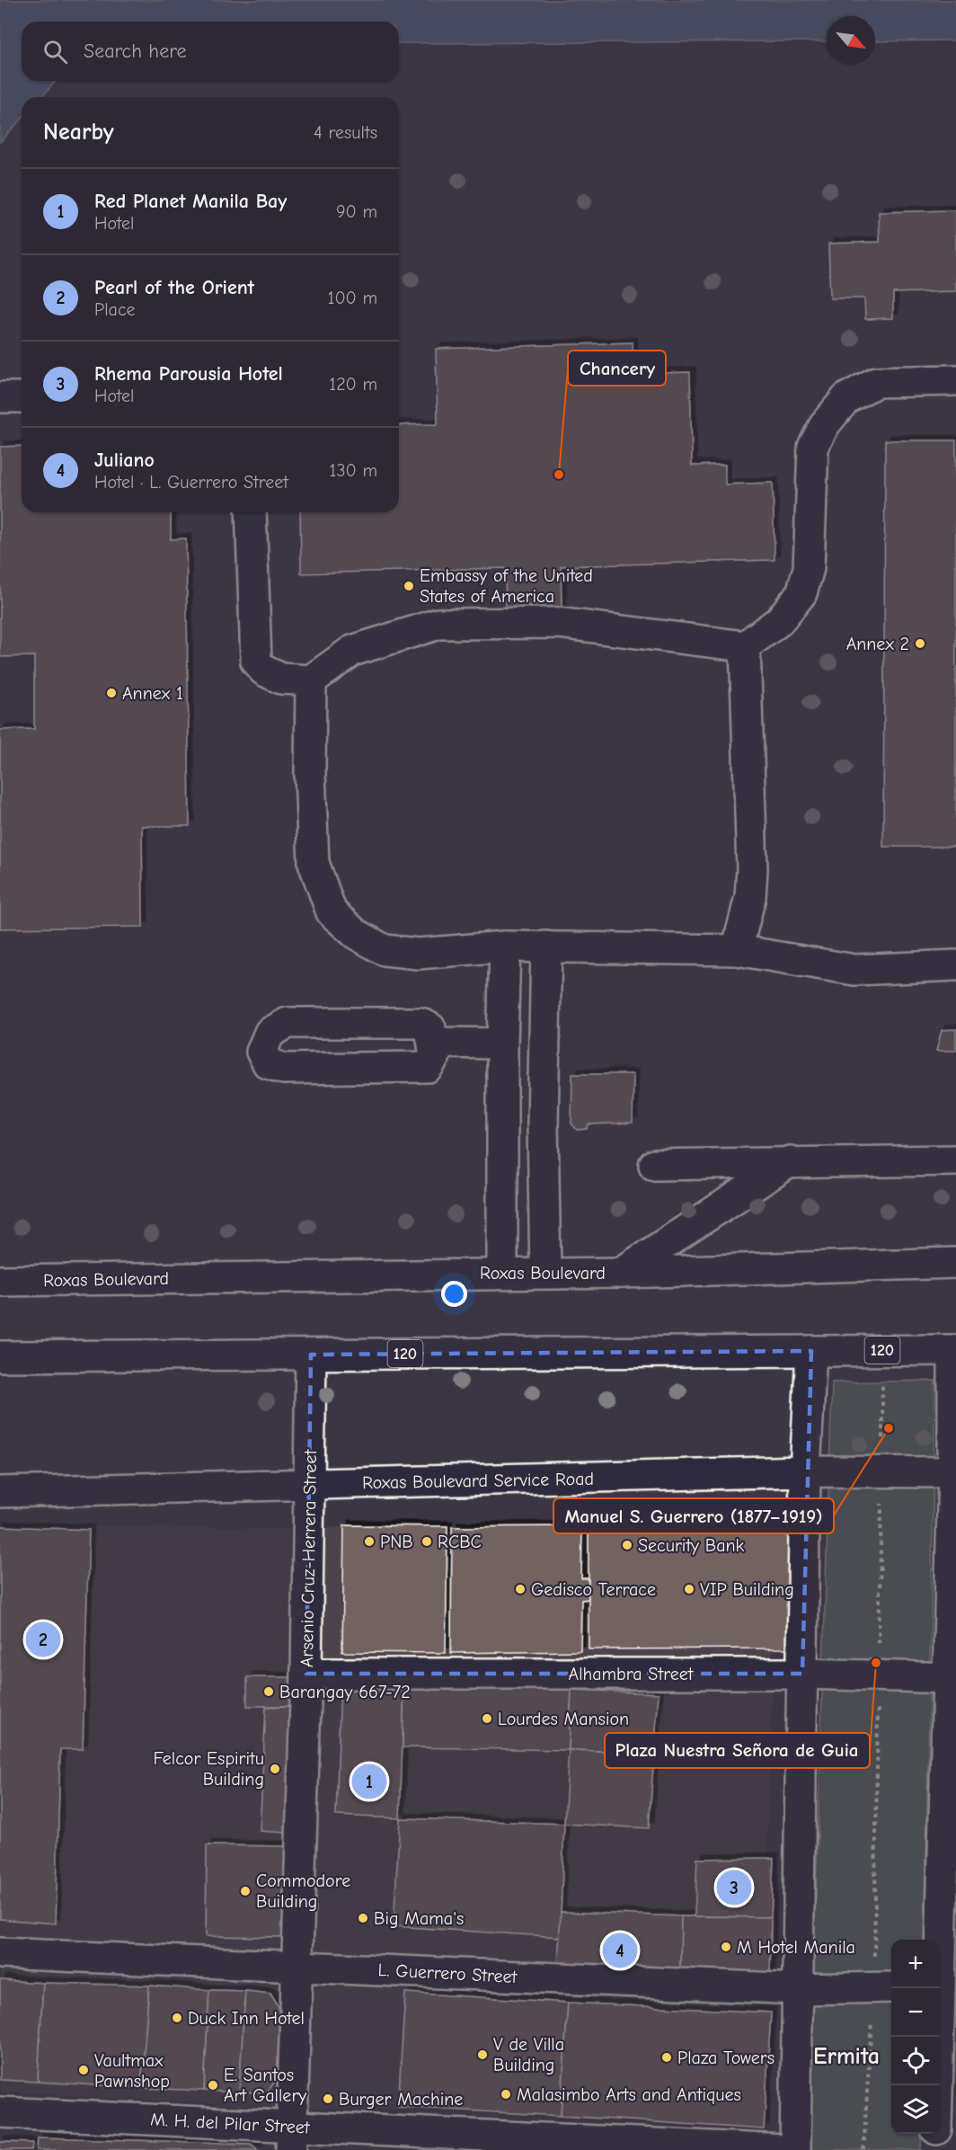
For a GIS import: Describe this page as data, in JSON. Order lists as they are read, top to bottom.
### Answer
{
  "streets": {
    "main road": [
      "Roxas Boulevard",
      "120",
      "Roxas Boulevard Service Road",
      "Arsenio Cruz-Herrera Street",
      "Alhambra Street",
      "L. Guerrero Street",
      "M. H. del Pilar Street"
    ]
  },
  "crossings": [
    ["120", "Arsenio Cruz-Herrera Street"],
    ["Roxas Boulevard Service Road", "Arsenio Cruz-Herrera Street"],
    ["Arsenio Cruz-Herrera Street", "Alhambra Street"],
    ["Arsenio Cruz-Herrera Street", "L. Guerrero Street"],
    ["Arsenio Cruz-Herrera Street", "M. H. del Pilar Street"]
  ],
  "districts": ["Ermita"],
  "places": [
    "Chancery",
    "Embassy of the United States of America",
    "Annex 2",
    "Annex 1",
    "Manuel S. Guerrero (1877–1919)",
    "PNB",
    "RCBC",
    "Security Bank",
    "Gedisco Terrace",
    "VIP Building",
    "Plaza Nuestra Señora de Guia",
    "Barangay 667-72",
    "Lourdes Mansion",
    "Felcor Espiritu Building",
    "Commodore Building",
    "Big Mama's",
    "M Hotel Manila",
    "Duck Inn Hotel",
    "V de Villa Building",
    "Plaza Towers",
    "Vaultmax Pawnshop",
    "E. Santos Art Gallery",
    "Malasimbo Arts and Antiques",
    "Burger Machine"
  ],
  "north": "bottom right",
  "page": {
    "search": "Search here",
    "heading": ["Nearby", "4 results"],
    "list": [
      {
        "mark": "1",
        "name": "Red Planet Manila Bay",
        "note": "Hotel",
        "value": "90 m"
      },
      {
        "mark": "2",
        "name": "Pearl of the Orient",
        "note": "Place",
        "value": "100 m"
      },
      {
        "mark": "3",
        "name": "Rhema Parousia Hotel",
        "note": "Hotel",
        "value": "120 m"
      },
      {
        "mark": "4",
        "name": "Juliano",
        "note": "Hotel · L. Guerrero Street",
        "value": "130 m"
      }
    ],
    "pins": [
      "2",
      "1",
      "3",
      "4"
    ],
    "map_buttons": ["+", "−"]
  }
}
